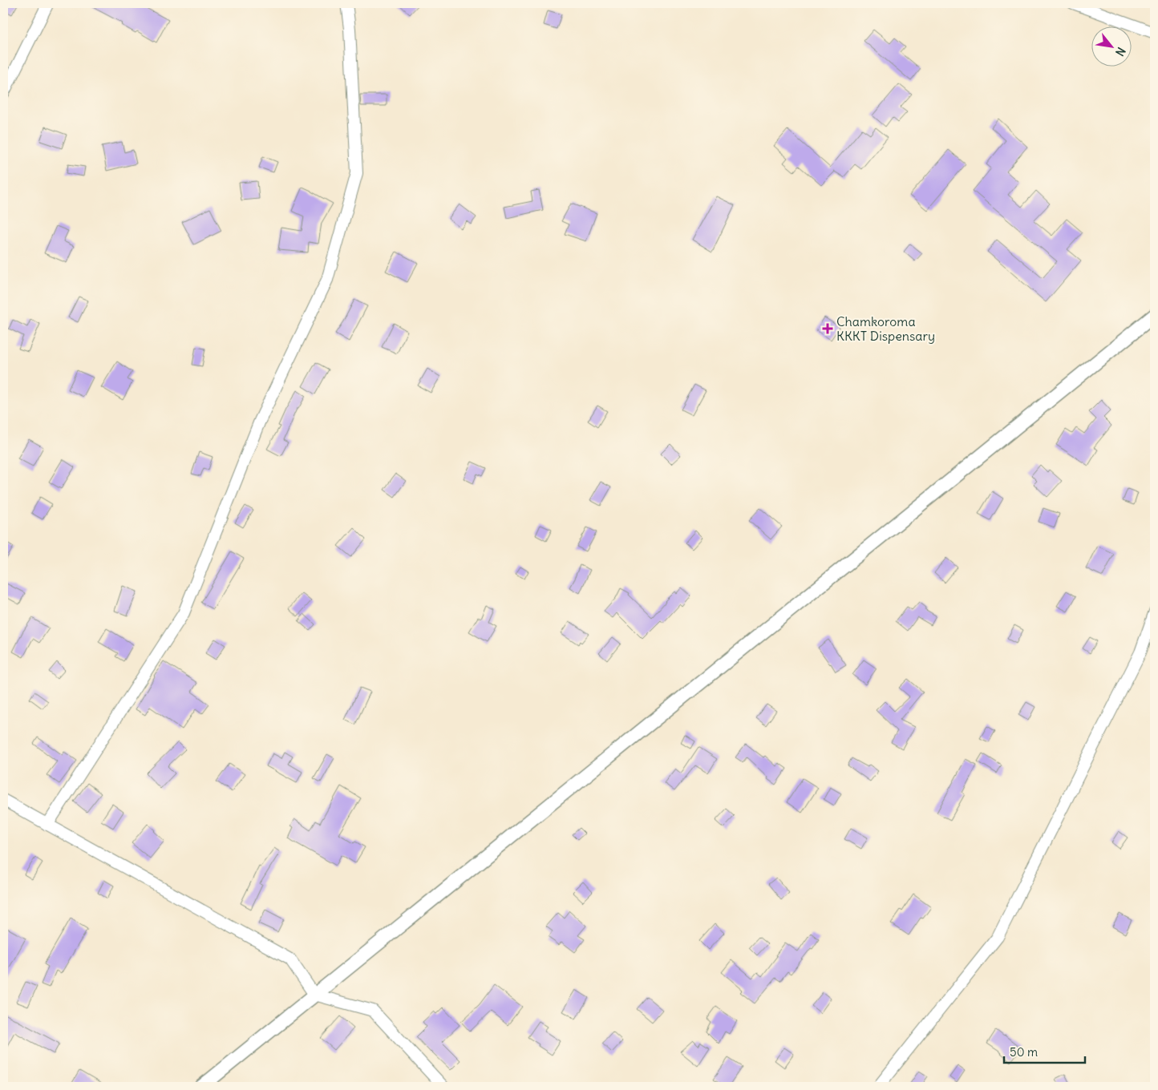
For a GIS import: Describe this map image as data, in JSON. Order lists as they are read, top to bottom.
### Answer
{
  "places": {
    "health": ["Chamkoroma KKKT Dispensary"]
  },
  "scale_bar": "50 m",
  "north": "bottom right"
}
